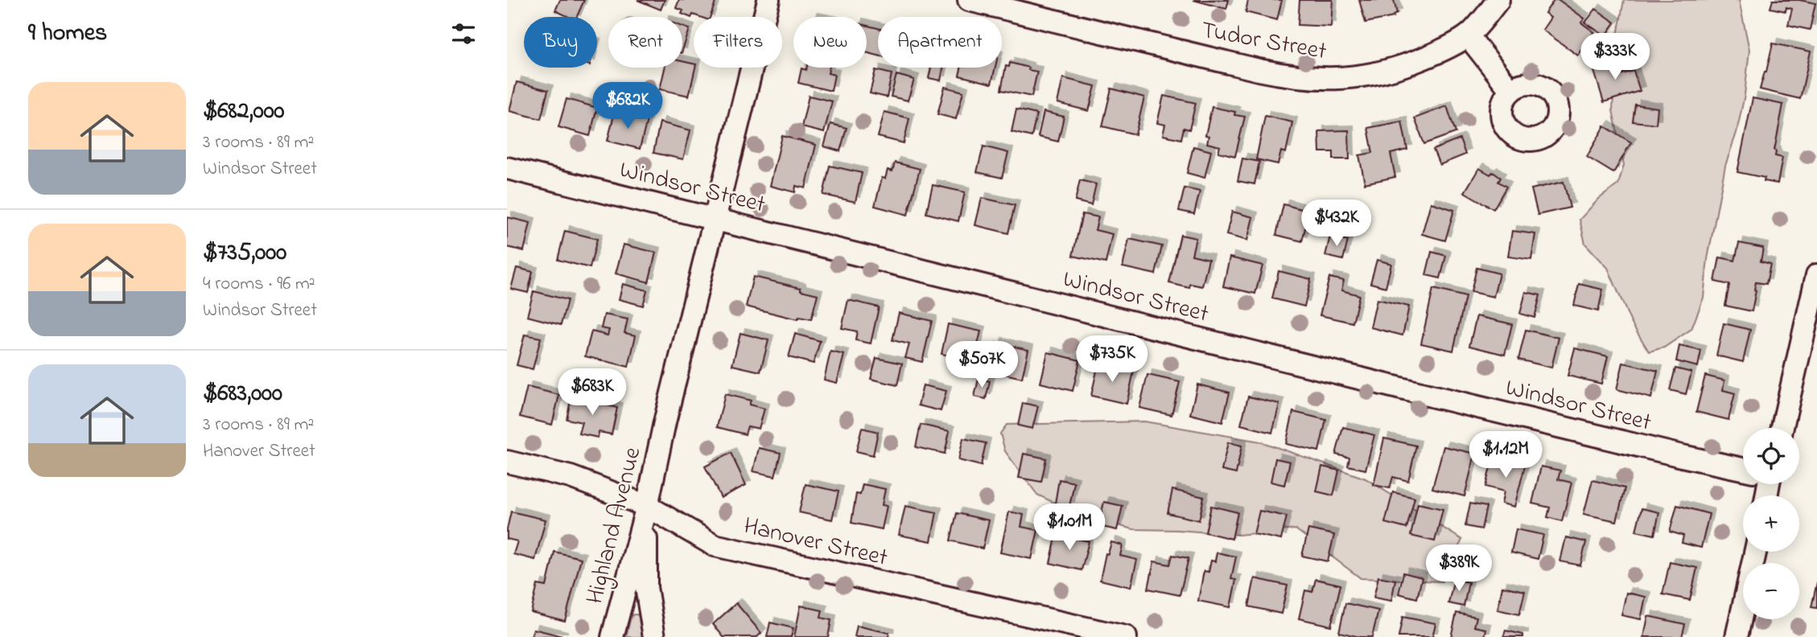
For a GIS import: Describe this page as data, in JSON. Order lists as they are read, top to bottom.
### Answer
{
  "streets": {
    "street": [
      "Tudor Street",
      "Windsor Street",
      "Highland Avenue",
      "Hanover Street"
    ]
  },
  "crossings": [
    ["Windsor Street", "Highland Avenue"],
    ["Highland Avenue", "Hanover Street"]
  ],
  "page": {
    "heading": "9 homes",
    "chip": [
      "Buy",
      "Rent",
      "Filters",
      "New",
      "Apartment"
    ],
    "price": [
      "$333K",
      "$682K",
      "$432K",
      "$735K",
      "$507K",
      "$683K",
      "$1.12M",
      "$1.01M",
      "$389K"
    ],
    "list": [
      {
        "name": "$682,000",
        "note": "3 rooms · 89 m² · Windsor Street"
      },
      {
        "name": "$735,000",
        "note": "4 rooms · 96 m² · Windsor Street"
      },
      {
        "name": "$683,000",
        "note": "3 rooms · 89 m² · Hanover Street"
      }
    ],
    "map_buttons": ["+", "−"]
  }
}
